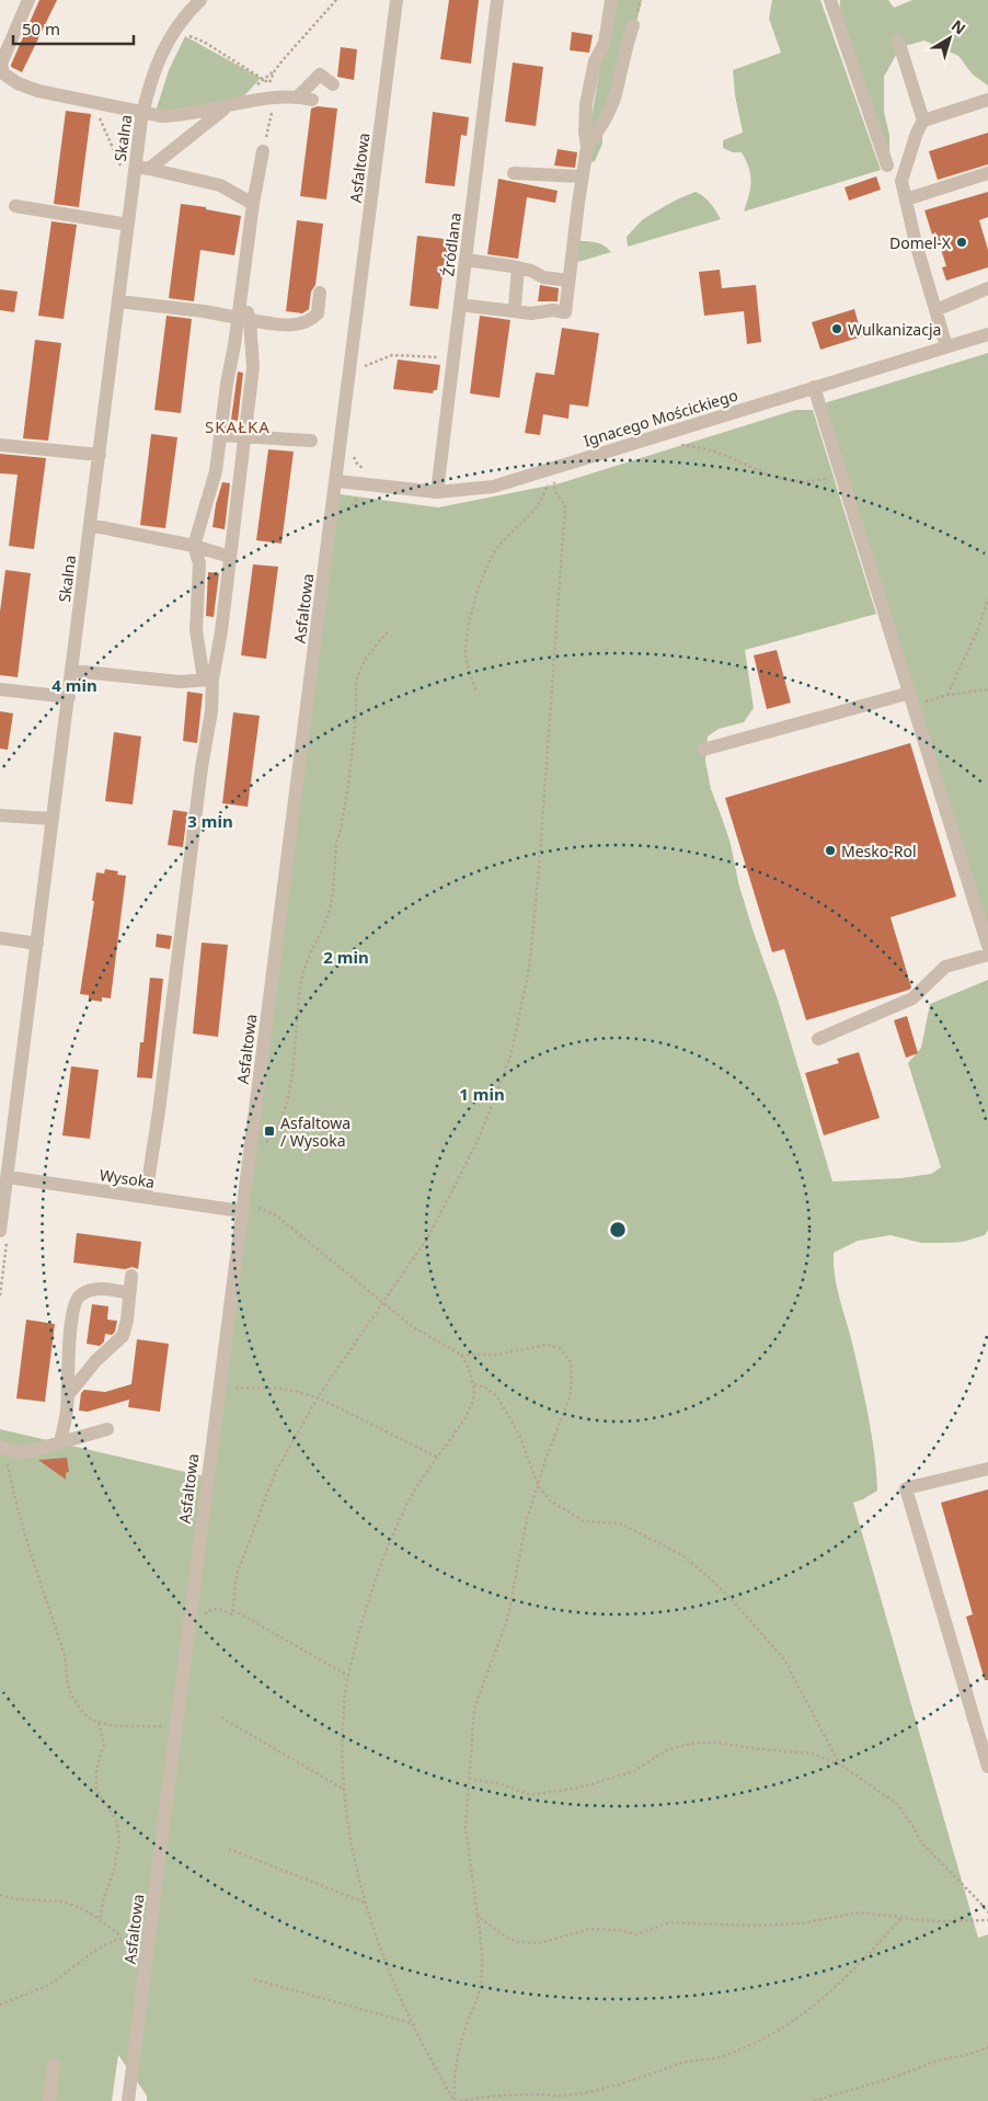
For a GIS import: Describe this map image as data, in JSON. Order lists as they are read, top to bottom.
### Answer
{
  "streets": {
    "street": [
      "Skalna",
      "Asfaltowa",
      "Źródlana",
      "Ignacego Mościckiego",
      "Wysoka"
    ]
  },
  "crossings": [
    ["Skalna", "Wysoka"],
    ["Asfaltowa", "Ignacego Mościckiego"],
    ["Asfaltowa", "Wysoka"],
    ["Źródlana", "Ignacego Mościckiego"]
  ],
  "districts": ["SKAŁKA"],
  "places": {
    "other": ["Domel-X", "Wulkanizacja", "Mesko-Rol"],
    "transit": ["Asfaltowa / Wysoka"]
  },
  "scale_bar": "50 m",
  "north": "top right",
  "rings": [
    "4 min",
    "3 min",
    "2 min",
    "1 min"
  ]
}
